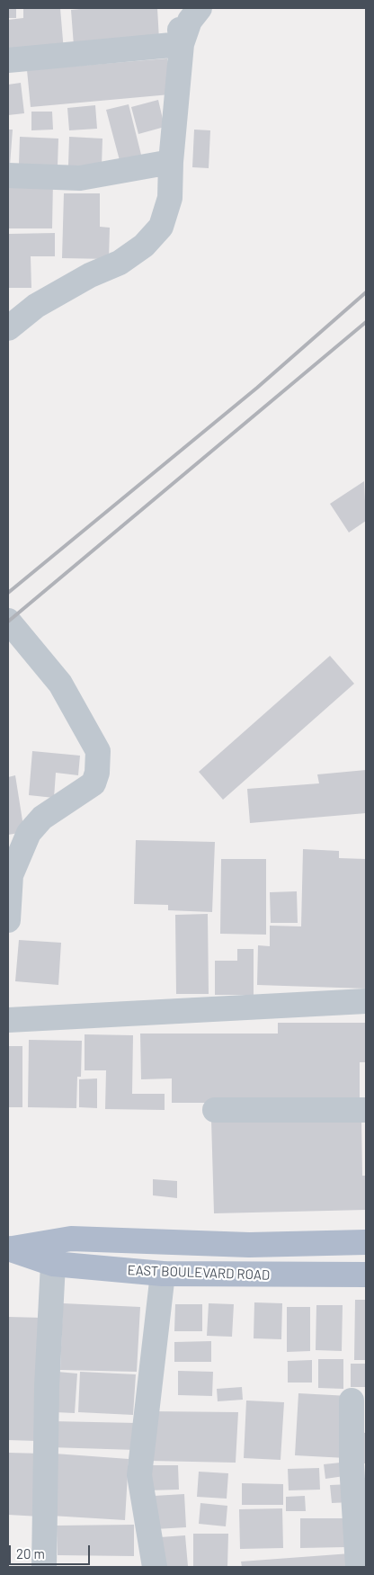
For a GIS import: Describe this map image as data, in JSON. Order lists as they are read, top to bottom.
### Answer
{
  "streets": {
    "main road": ["EAST BOULEVARD ROAD"]
  },
  "scale_bar": "20 m"
}
